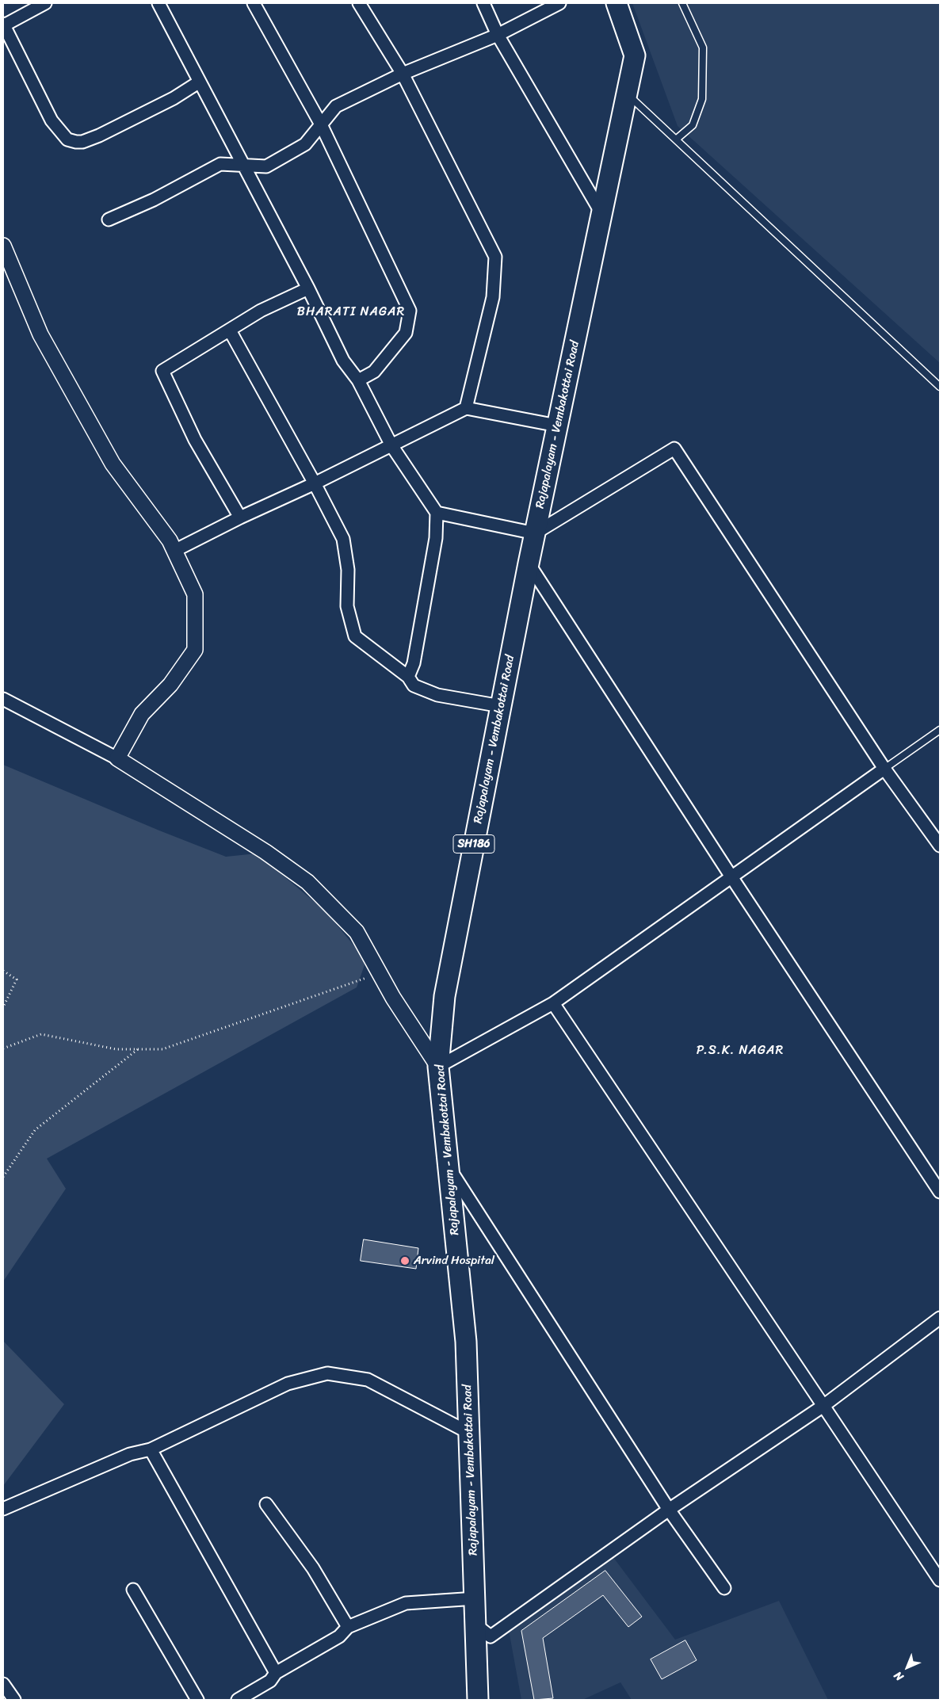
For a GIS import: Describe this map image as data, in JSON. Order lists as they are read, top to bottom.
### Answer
{
  "streets": {
    "main road": ["Rajapalayam - Vembakottai Road", "SH186"]
  },
  "districts": ["BHARATI NAGAR", "P.S.K. NAGAR"],
  "places": ["Arvind Hospital"],
  "north": "bottom left"
}
